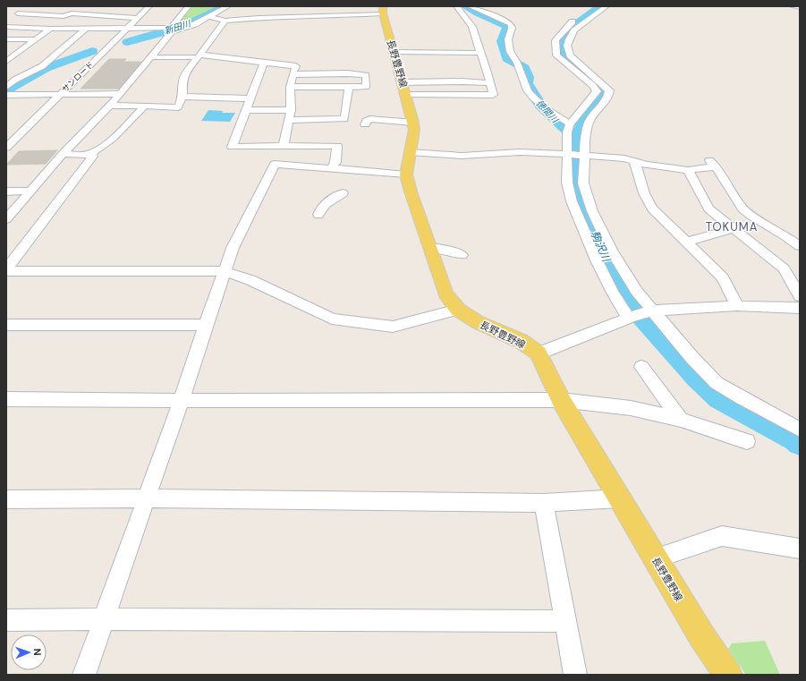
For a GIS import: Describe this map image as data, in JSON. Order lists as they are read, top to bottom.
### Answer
{
  "streets": {
    "main road": ["長野豊野線"],
    "street": ["サンロード"]
  },
  "districts": ["TOKUMA"],
  "water": ["新田川", "徳間川", "駒沢川"],
  "north": "right"
}
